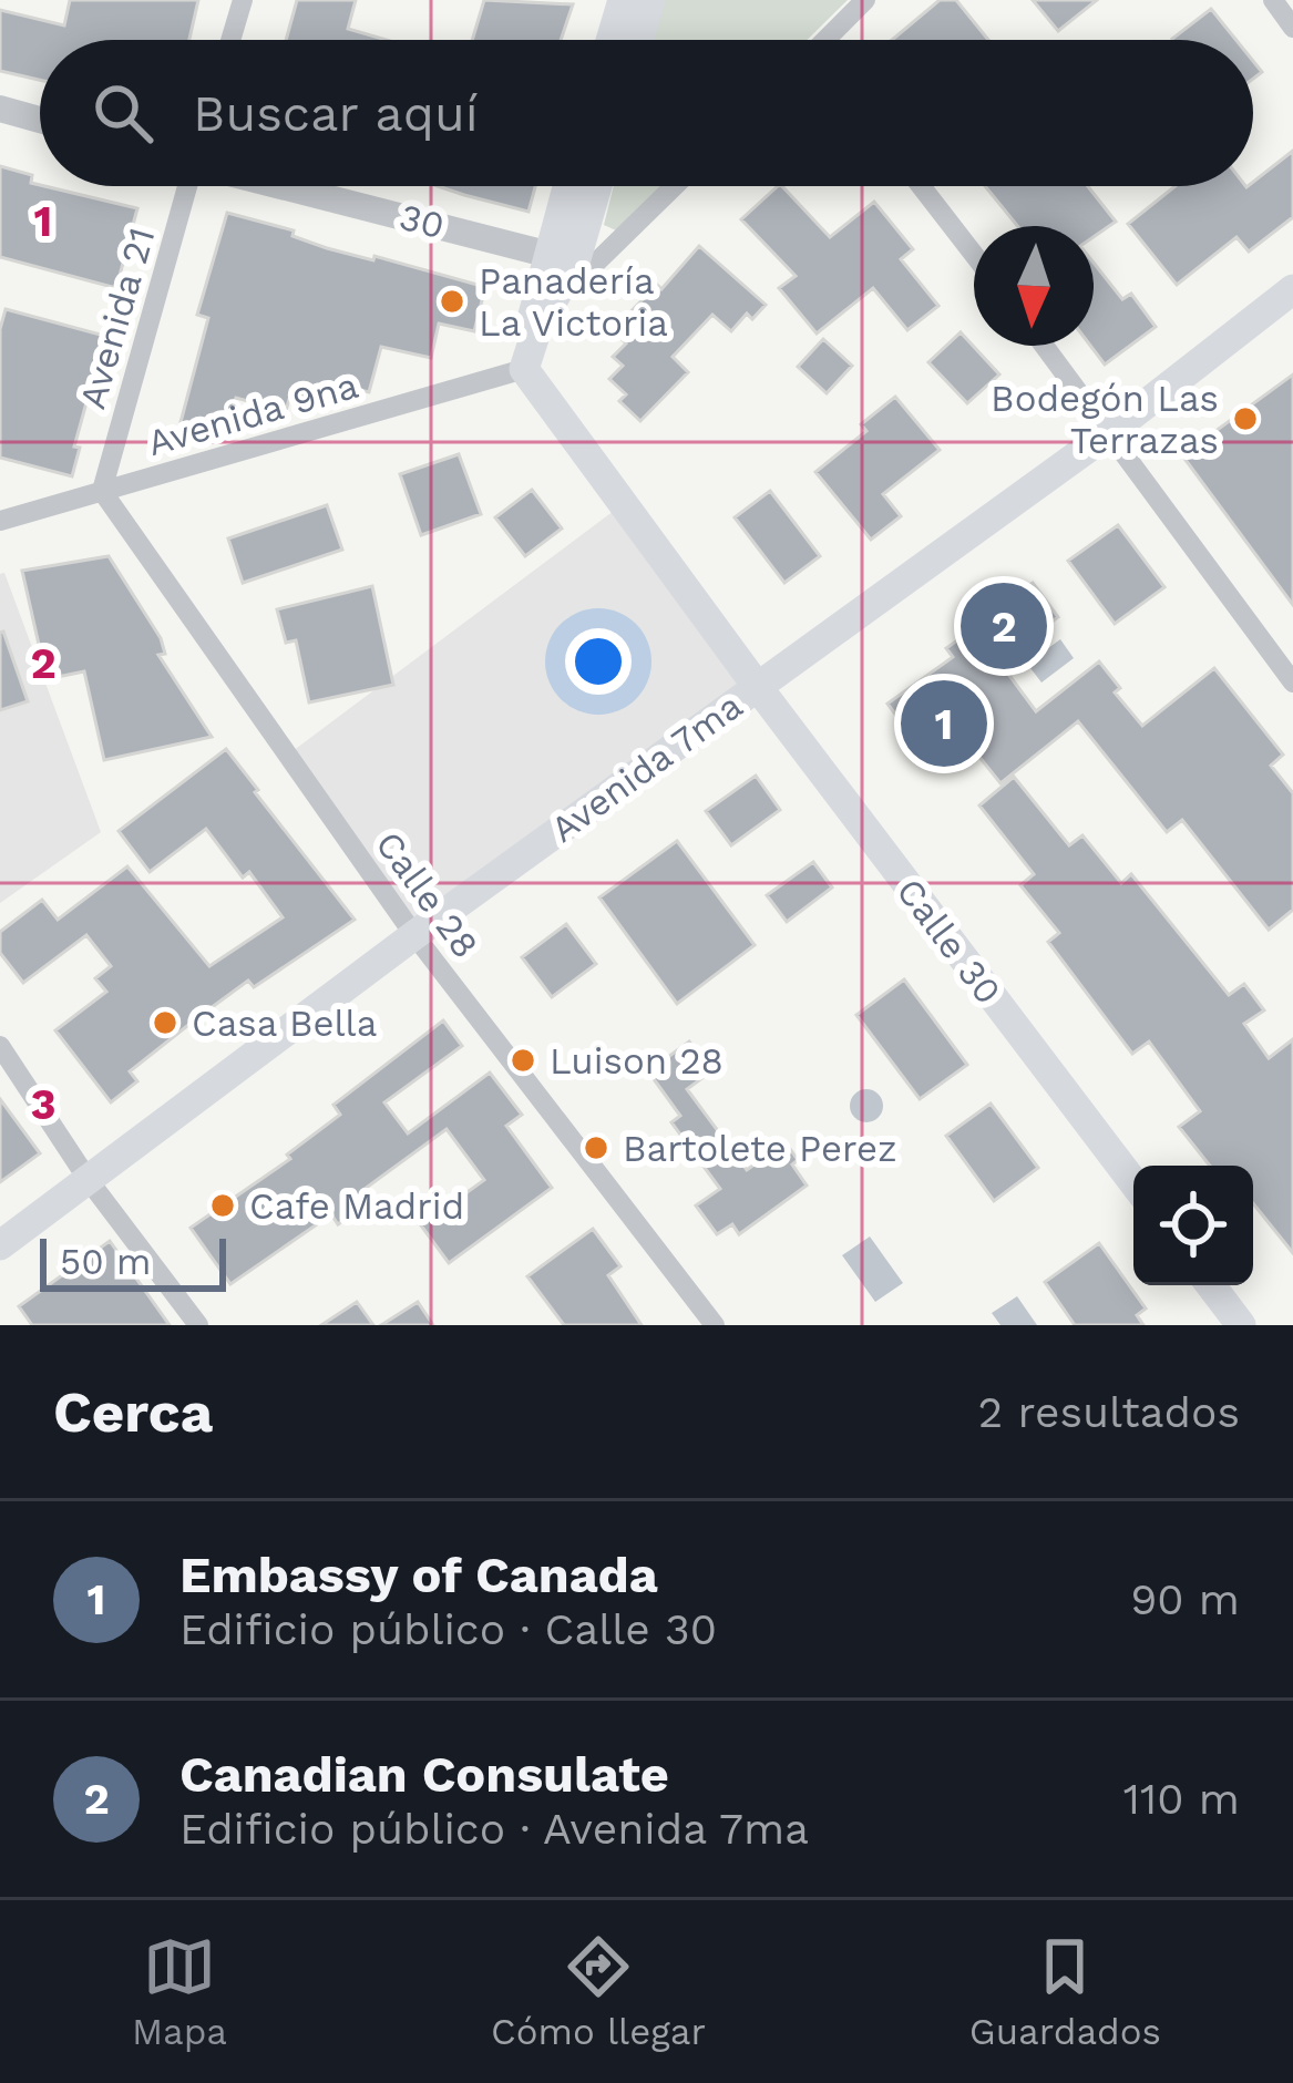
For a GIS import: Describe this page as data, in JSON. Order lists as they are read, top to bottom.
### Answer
{
  "streets": {
    "main road": ["Avenida 7ma", "Calle 30"],
    "street": [
      "30",
      "Avenida 21",
      "Avenida 9na",
      "Calle 28"
    ]
  },
  "crossings": [
    ["Avenida 21", "Avenida 9na"],
    ["Avenida 21", "Calle 28"],
    ["Avenida 9na", "Calle 28"],
    ["Avenida 7ma", "Calle 28"],
    ["Avenida 7ma", "Calle 30"]
  ],
  "places": [
    "Panadería La Victoria",
    "Bodegón Las Terrazas",
    "Casa Bella",
    "Luison 28",
    "Bartolete Perez",
    "Cafe Madrid"
  ],
  "scale_bar": "50 m",
  "north": "bottom",
  "page": {
    "search": "Buscar aquí",
    "pins": ["2", "1"],
    "scale": "50 m",
    "heading": ["Cerca", "2 resultados"],
    "list": [
      {
        "mark": "1",
        "name": "Embassy of Canada",
        "note": "Edificio público · Calle 30",
        "value": "90 m"
      },
      {
        "mark": "2",
        "name": "Canadian Consulate",
        "note": "Edificio público · Avenida 7ma",
        "value": "110 m"
      }
    ],
    "nav": ["Mapa", "Cómo llegar", "Guardados"]
  },
  "grid": {
    "rows": ["1", "2", "3"]
  }
}
